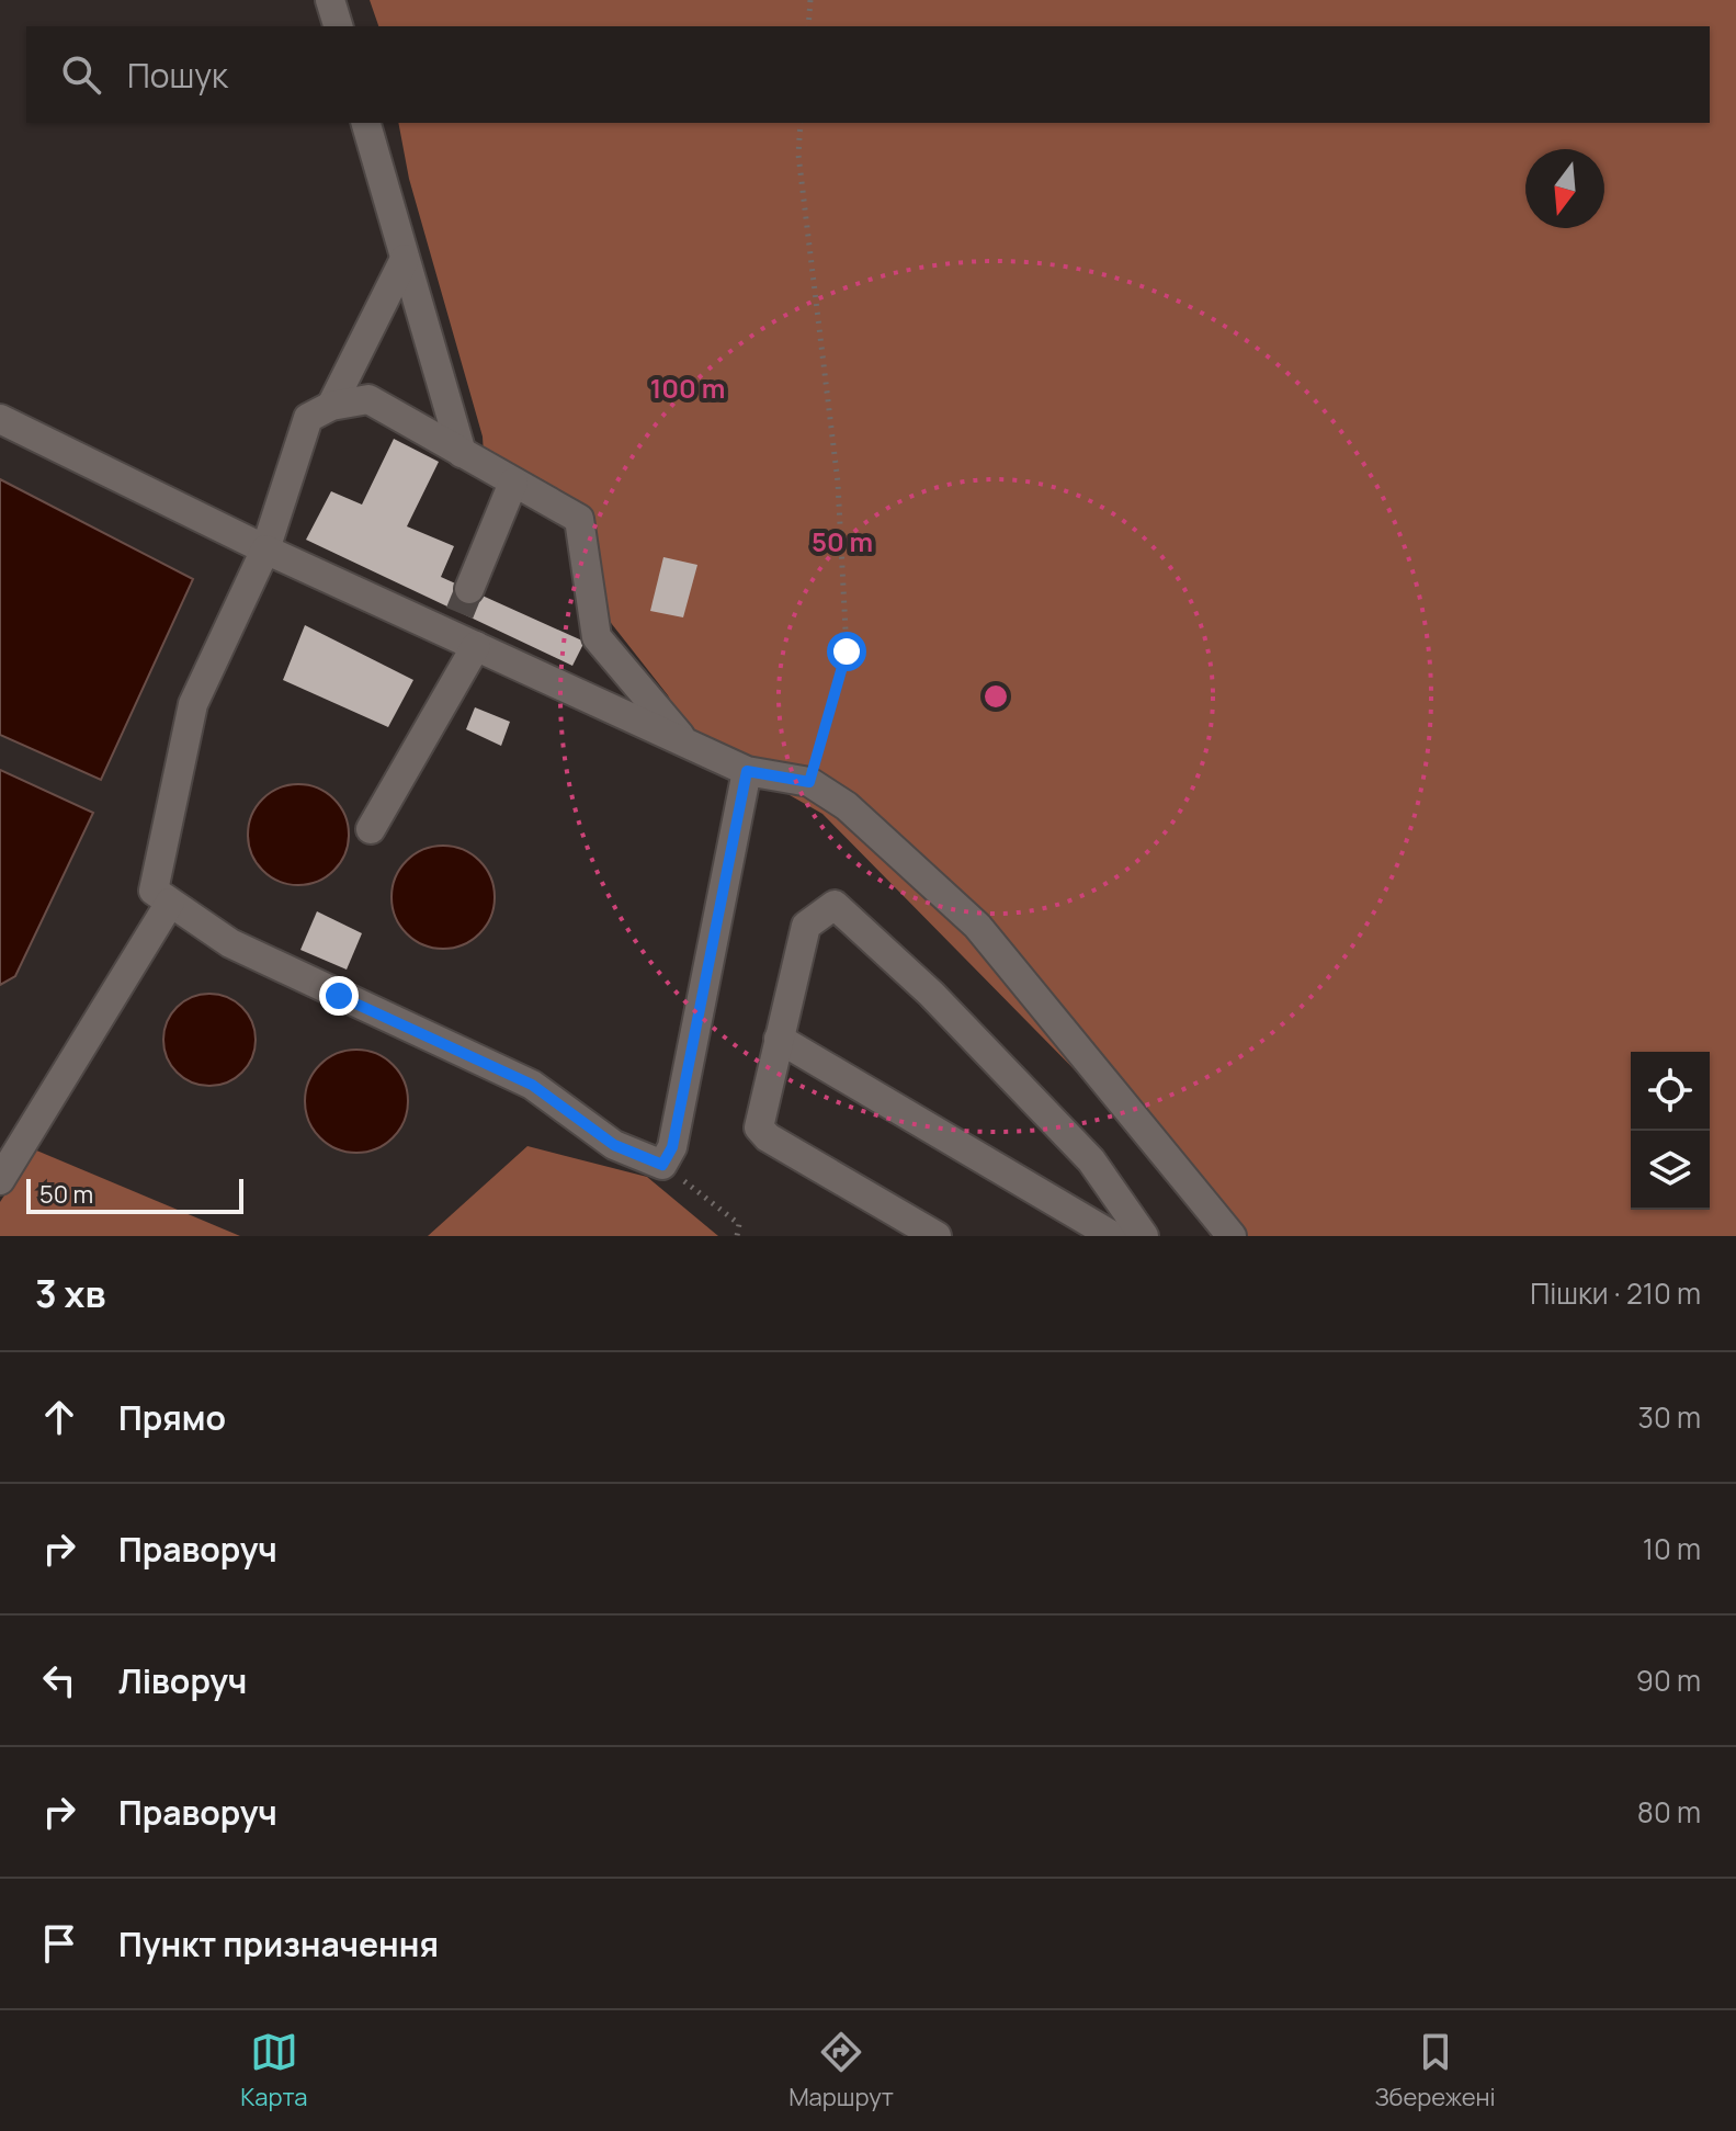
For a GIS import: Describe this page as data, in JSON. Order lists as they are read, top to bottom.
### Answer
{
  "scale_bar": "50 m",
  "north": "bottom",
  "page": {
    "search": "Пошук",
    "scale": "50 m",
    "heading": ["3 хв", "Пішки · 210 m"],
    "list": [
      ["Прямо", "30 m"],
      ["Праворуч", "10 m"],
      ["Ліворуч", "90 m"],
      ["Праворуч", "80 m"],
      "Пункт призначення"
    ],
    "nav": ["Карта", "Маршрут", "Збережені"]
  },
  "rings": ["100 m", "50 m"]
}
